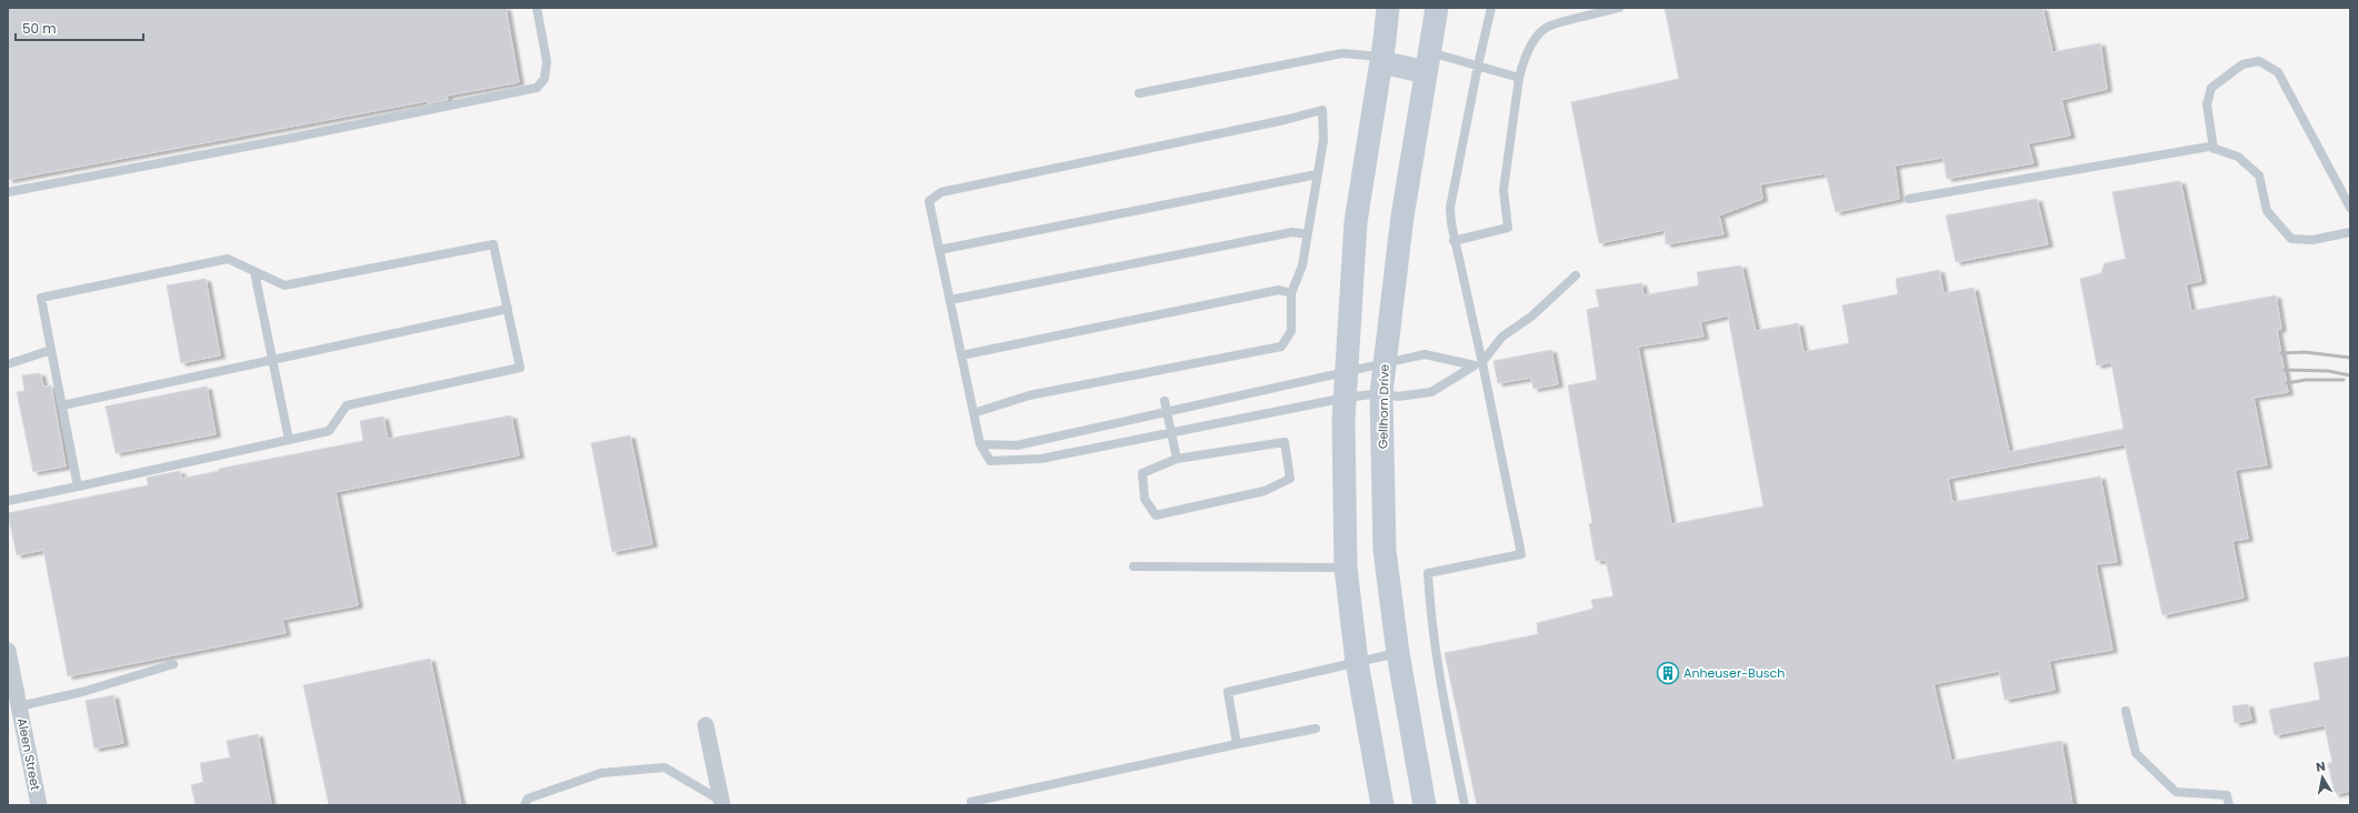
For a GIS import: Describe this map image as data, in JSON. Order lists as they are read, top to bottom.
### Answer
{
  "streets": {
    "main road": ["Gellhorn Drive"],
    "street": ["Aleen Street"]
  },
  "places": {
    "building": ["Anheuser-Busch"]
  },
  "scale_bar": "50 m",
  "north": "top"
}
